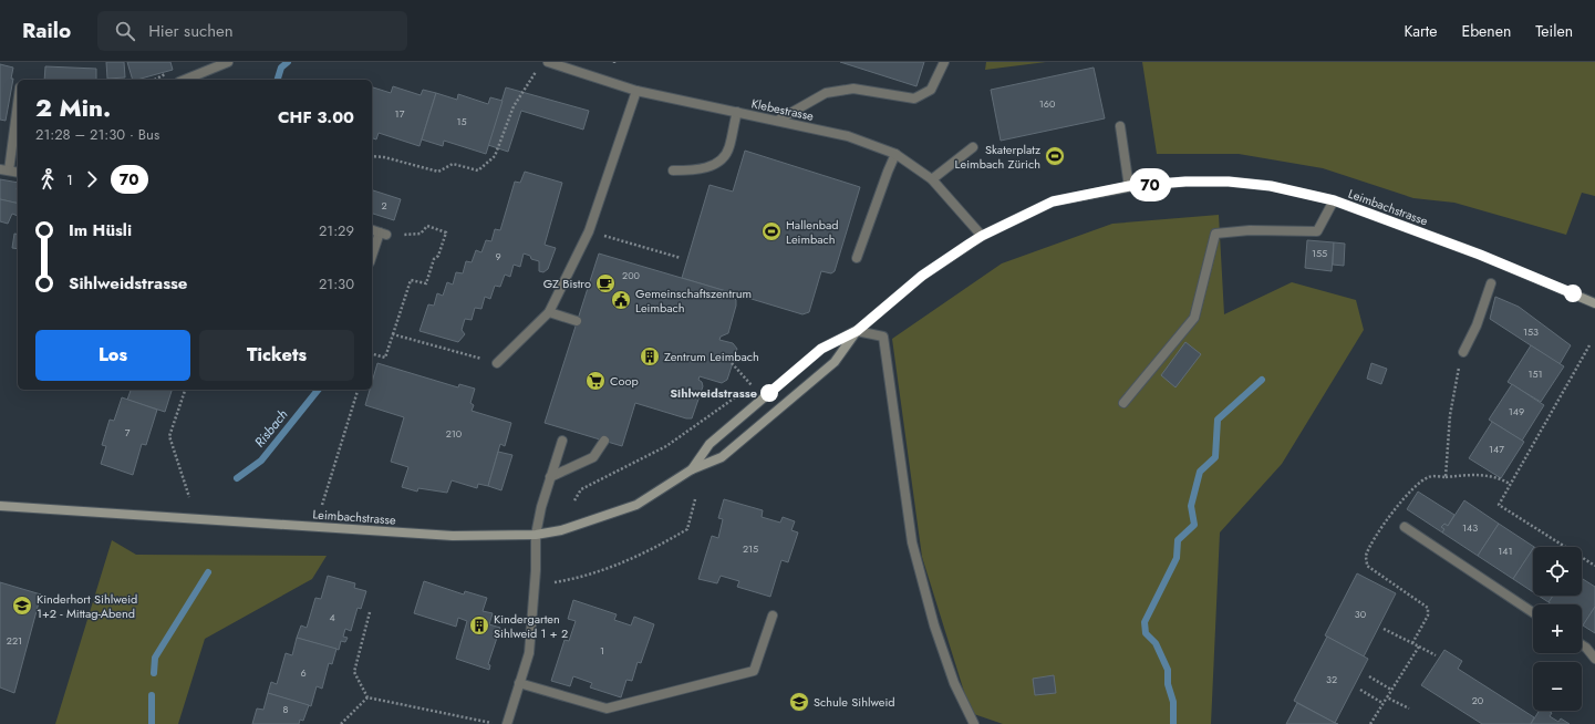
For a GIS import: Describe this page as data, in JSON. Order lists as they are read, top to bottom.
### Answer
{
  "streets": {
    "street": ["Klebestrasse", "Leimbachstrasse"]
  },
  "crossings": [
    ["Klebestrasse", "Leimbachstrasse"]
  ],
  "water": ["Risbach"],
  "places": {
    "sports": ["Skaterplatz Leimbach Zürich", "Hallenbad Leimbach"],
    "cafe": ["GZ Bistro"],
    "public building": ["Gemeinschaftszentrum Leimbach"],
    "building": ["Zentrum Leimbach", "Kindergarten Sihlweid 1 + 2"],
    "supermarket": ["Coop"],
    "other": ["Sihlweidstrasse"],
    "school or university": ["Kinderhort Sihlweid 1+2 - Mittag-Abend", "Schule Sihlweid"]
  },
  "lines": ["bus line 70"],
  "house_numbers": [
    "160",
    "17",
    "15",
    "2",
    "155",
    "9",
    "200",
    "153",
    "151",
    "149",
    "7",
    "210",
    "147",
    "143",
    "215",
    "141",
    "30",
    "4",
    "221",
    "1",
    "6",
    "32",
    "20",
    "8"
  ],
  "page": {
    "header": "Railo",
    "search": "Hier suchen",
    "nav": ["Karte", "Ebenen", "Teilen"],
    "on_map": "70",
    "heading": ["2 Min.", "21:28 – 21:30 · Bus", "CHF 3.00"],
    "legs": ["1", "70"],
    "list": [
      {
        "name": "Im Hüsli",
        "value": "21:29"
      },
      {
        "name": "Sihlweidstrasse",
        "value": "21:30"
      }
    ],
    "buttons": ["Los", "Tickets"],
    "map_buttons": ["+", "−"]
  }
}
